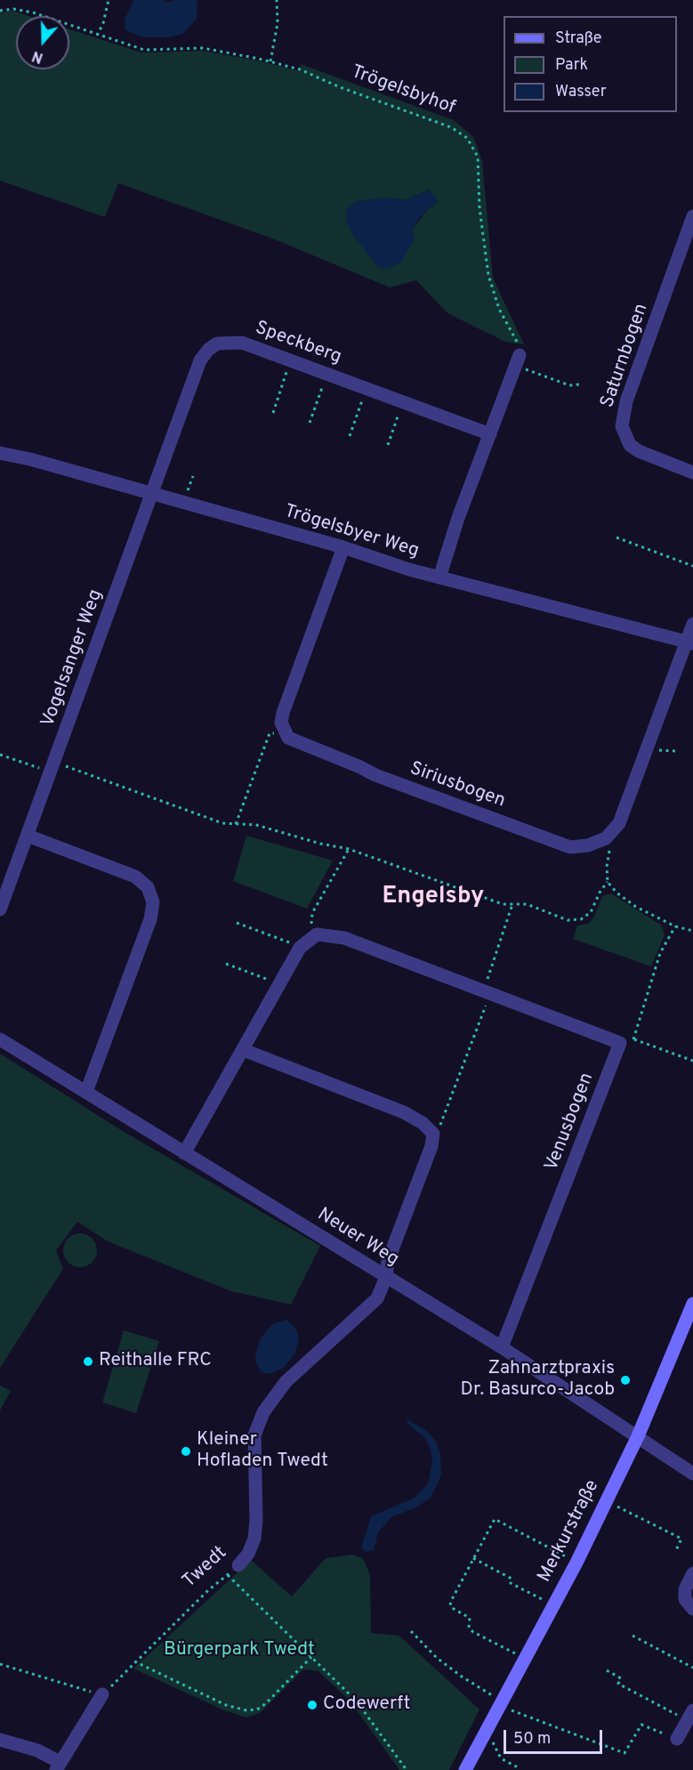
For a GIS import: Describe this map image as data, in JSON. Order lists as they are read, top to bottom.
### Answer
{
  "streets": {
    "street": [
      "Speckberg",
      "Saturnbogen",
      "Trögelsbyer Weg",
      "Vogelsanger Weg",
      "Siriusbogen",
      "Venusbogen",
      "Neuer Weg",
      "Merkurstraße",
      "Twedt"
    ],
    "path": ["Trögelsbyhof"]
  },
  "crossings": [
    ["Speckberg", "Trögelsbyer Weg"],
    ["Speckberg", "Vogelsanger Weg"],
    ["Trögelsbyer Weg", "Vogelsanger Weg"],
    ["Trögelsbyer Weg", "Siriusbogen"],
    ["Venusbogen", "Neuer Weg"],
    ["Neuer Weg", "Merkurstraße"],
    ["Neuer Weg", "Twedt"]
  ],
  "districts": ["Engelsby"],
  "parks": ["Bürgerpark Twedt"],
  "places": [
    "Reithalle FRC",
    "Zahnarztpraxis Dr. Basurco-Jacob",
    "Kleiner Hofladen Twedt",
    "Codewerft"
  ],
  "legend": ["Straße", "Park", "Wasser"],
  "scale_bar": "50 m",
  "north": "bottom"
}
